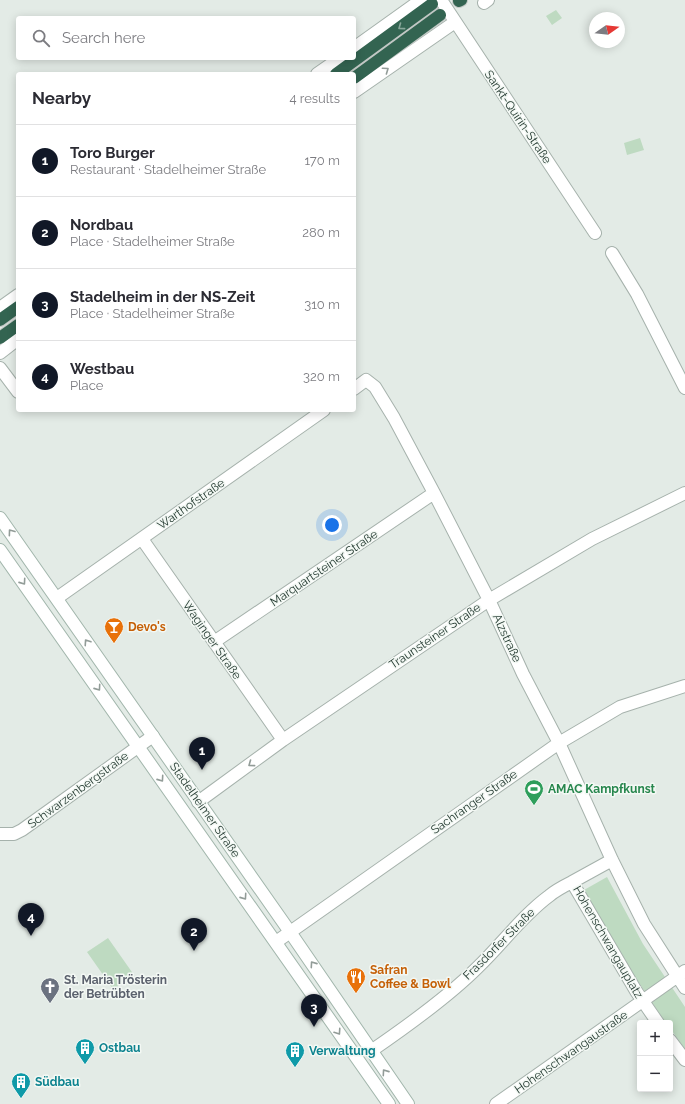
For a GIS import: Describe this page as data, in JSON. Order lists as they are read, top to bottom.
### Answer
{
  "streets": {
    "street": [
      "Sankt-Quirin-Straße",
      "Warthofstraße",
      "Marquartsteiner Straße",
      "Traunsteiner Straße",
      "Alzstraße",
      "Waginger Straße",
      "Schwarzenbergstraße",
      "Sachranger Straße",
      "Stadelheimer Straße",
      "Hohenschwangauplatz",
      "Frasdorfer Straße",
      "Hohenschwangaustraße"
    ]
  },
  "crossings": [
    ["Warthofstraße", "Waginger Straße"],
    ["Warthofstraße", "Stadelheimer Straße"],
    ["Marquartsteiner Straße", "Alzstraße"],
    ["Marquartsteiner Straße", "Waginger Straße"],
    ["Traunsteiner Straße", "Alzstraße"],
    ["Traunsteiner Straße", "Waginger Straße"],
    ["Traunsteiner Straße", "Stadelheimer Straße"],
    ["Alzstraße", "Sachranger Straße"],
    ["Alzstraße", "Hohenschwangauplatz"],
    ["Schwarzenbergstraße", "Stadelheimer Straße"],
    ["Sachranger Straße", "Stadelheimer Straße"],
    ["Stadelheimer Straße", "Frasdorfer Straße"],
    ["Hohenschwangauplatz", "Frasdorfer Straße"],
    ["Hohenschwangauplatz", "Hohenschwangaustraße"]
  ],
  "places": {
    "bar": ["Devo's"],
    "sports": ["AMAC Kampfkunst"],
    "restaurant": ["Safran Coffee & Bowl"],
    "church": ["St. Maria Trösterin der Betrübten"],
    "building": ["Ostbau", "Verwaltung", "Südbau"]
  },
  "north": "right",
  "page": {
    "search": "Search here",
    "heading": ["Nearby", "4 results"],
    "list": [
      {
        "mark": "1",
        "name": "Toro Burger",
        "note": "Restaurant · Stadelheimer Straße",
        "value": "170 m"
      },
      {
        "mark": "2",
        "name": "Nordbau",
        "note": "Place · Stadelheimer Straße",
        "value": "280 m"
      },
      {
        "mark": "3",
        "name": "Stadelheim in der NS-Zeit",
        "note": "Place · Stadelheimer Straße",
        "value": "310 m"
      },
      {
        "mark": "4",
        "name": "Westbau",
        "note": "Place",
        "value": "320 m"
      }
    ],
    "pins": [
      "1",
      "4",
      "2",
      "3"
    ],
    "map_buttons": ["+", "−"]
  }
}
